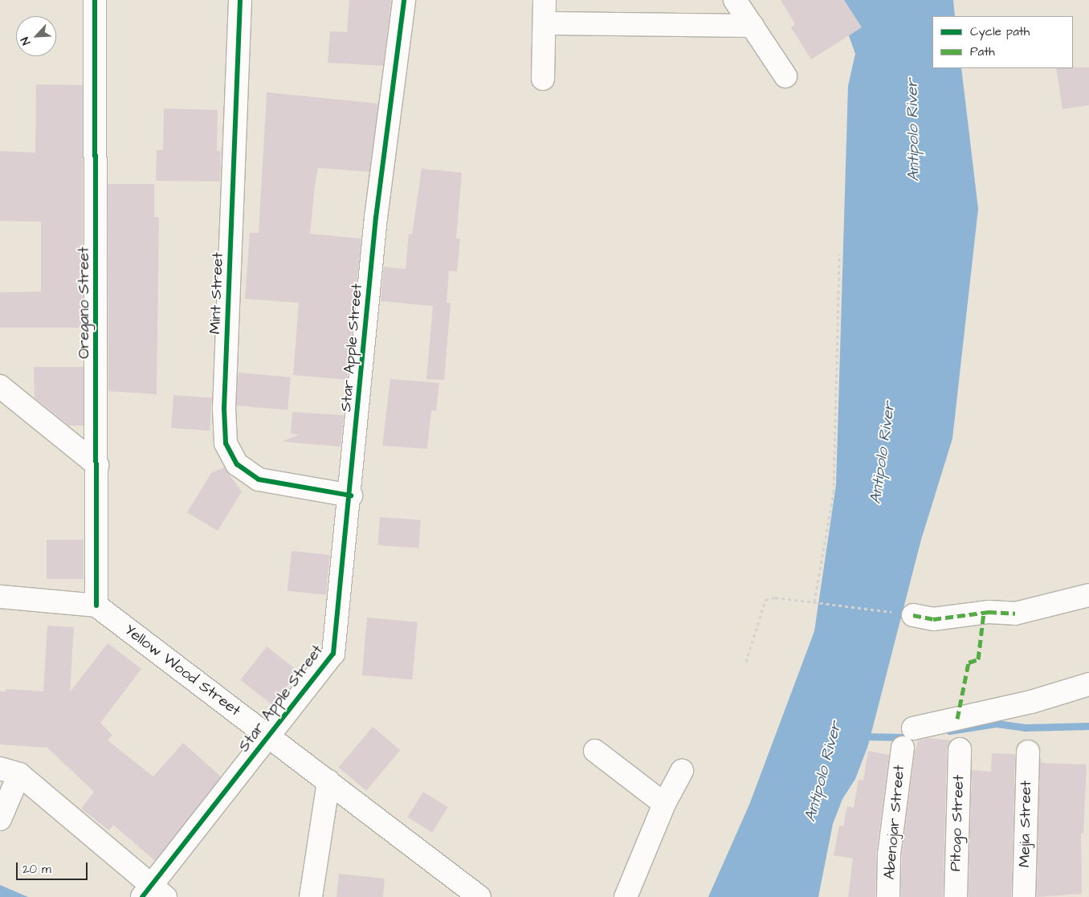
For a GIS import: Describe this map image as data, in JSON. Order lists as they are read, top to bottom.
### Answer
{
  "streets": {
    "street": [
      "Mint Street",
      "Oregano Street",
      "Star Apple Street",
      "Yellow Wood Street",
      "Abenojar Street",
      "Pitogo Street",
      "Mejia Street"
    ]
  },
  "crossings": [
    ["Mint Street", "Star Apple Street"],
    ["Oregano Street", "Yellow Wood Street"],
    ["Star Apple Street", "Yellow Wood Street"]
  ],
  "water": ["Antipolo River"],
  "legend": ["Cycle path", "Path"],
  "scale_bar": "20 m",
  "north": "bottom left"
}
